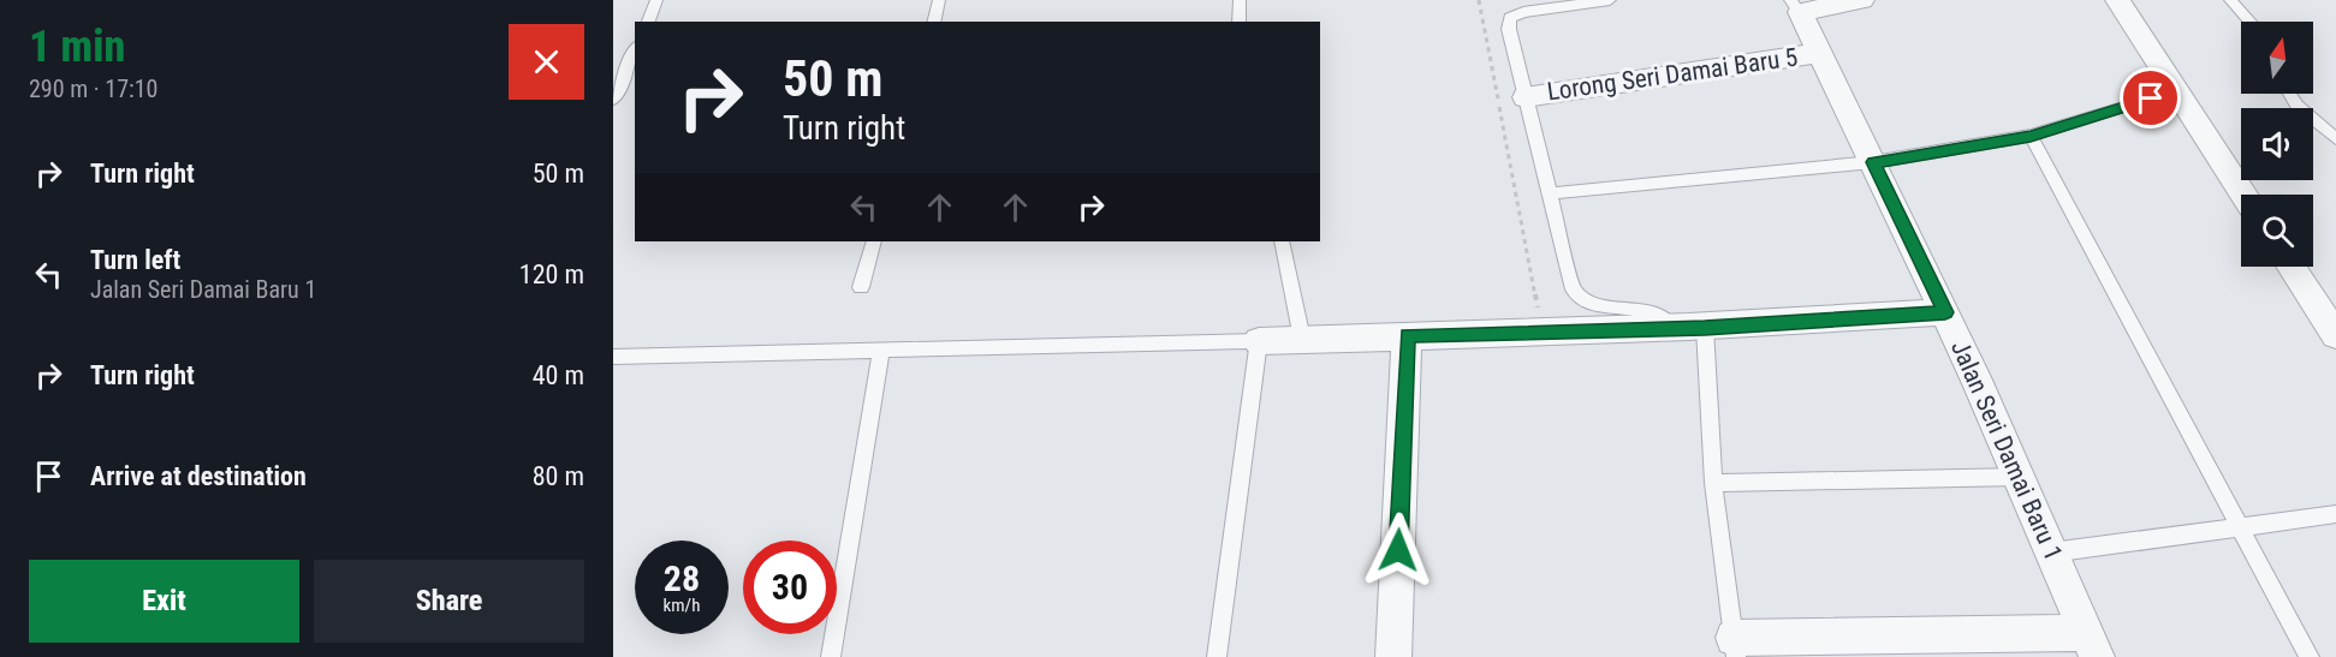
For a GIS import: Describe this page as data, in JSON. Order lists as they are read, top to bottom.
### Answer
{
  "streets": {
    "street": ["Lorong Seri Damai Baru 5", "Jalan Seri Damai Baru 1"]
  },
  "crossings": [
    ["Lorong Seri Damai Baru 5", "Jalan Seri Damai Baru 1"]
  ],
  "north": "top",
  "page": {
    "heading": ["1 min", "290 m · 17:10"],
    "turn": ["50 m", "Turn right"],
    "list": [
      {
        "name": "Turn right",
        "value": "50 m"
      },
      {
        "name": "Turn left",
        "note": "Jalan Seri Damai Baru 1",
        "value": "120 m"
      },
      {
        "name": "Turn right",
        "value": "40 m"
      },
      {
        "name": "Arrive at destination",
        "value": "80 m"
      }
    ],
    "speed": "28 km/h",
    "limit": "30",
    "buttons": ["Exit", "Share"]
  }
}
